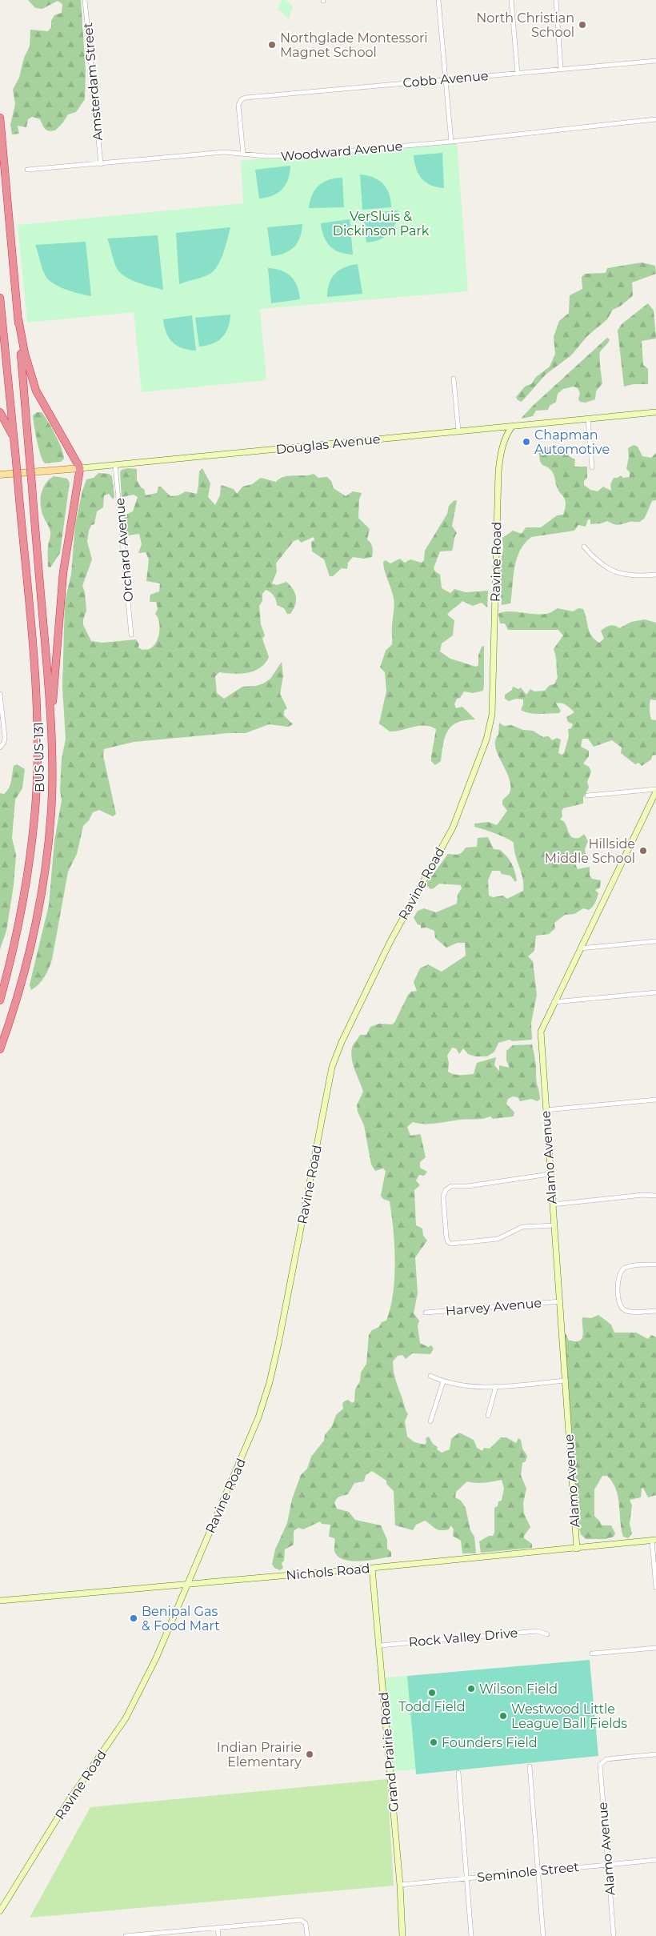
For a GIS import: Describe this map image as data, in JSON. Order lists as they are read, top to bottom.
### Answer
{
  "streets": {
    "highway": ["BUS US-131"],
    "main road": ["Douglas Avenue"],
    "street": [
      "Cobb Avenue",
      "Amsterdam Street",
      "Woodward Avenue",
      "Orchard Avenue",
      "Ravine Road",
      "Alamo Avenue",
      "Harvey Avenue",
      "Nichols Road",
      "Rock Valley Drive",
      "Grand Prairie Road",
      "Seminole Street"
    ]
  },
  "crossings": [
    ["Cobb Avenue", "Woodward Avenue"],
    ["Amsterdam Street", "Woodward Avenue"],
    ["Douglas Avenue", "Orchard Avenue"],
    ["Douglas Avenue", "Ravine Road"],
    ["Ravine Road", "Nichols Road"],
    ["Alamo Avenue", "Harvey Avenue"],
    ["Alamo Avenue", "Nichols Road"],
    ["Alamo Avenue", "Seminole Street"],
    ["Nichols Road", "Grand Prairie Road"],
    ["Rock Valley Drive", "Grand Prairie Road"],
    ["Grand Prairie Road", "Seminole Street"]
  ],
  "parks": ["VerSluis & Dickinson Park"],
  "places": [
    "North Christian School",
    "Northglade Montessori Magnet School",
    "Chapman Automotive",
    "Hillside Middle School",
    "Benipal Gas & Food Mart",
    "Wilson Field",
    "Todd Field",
    "Westwood Little League Ball Fields",
    "Founders Field",
    "Indian Prairie Elementary"
  ]
}
